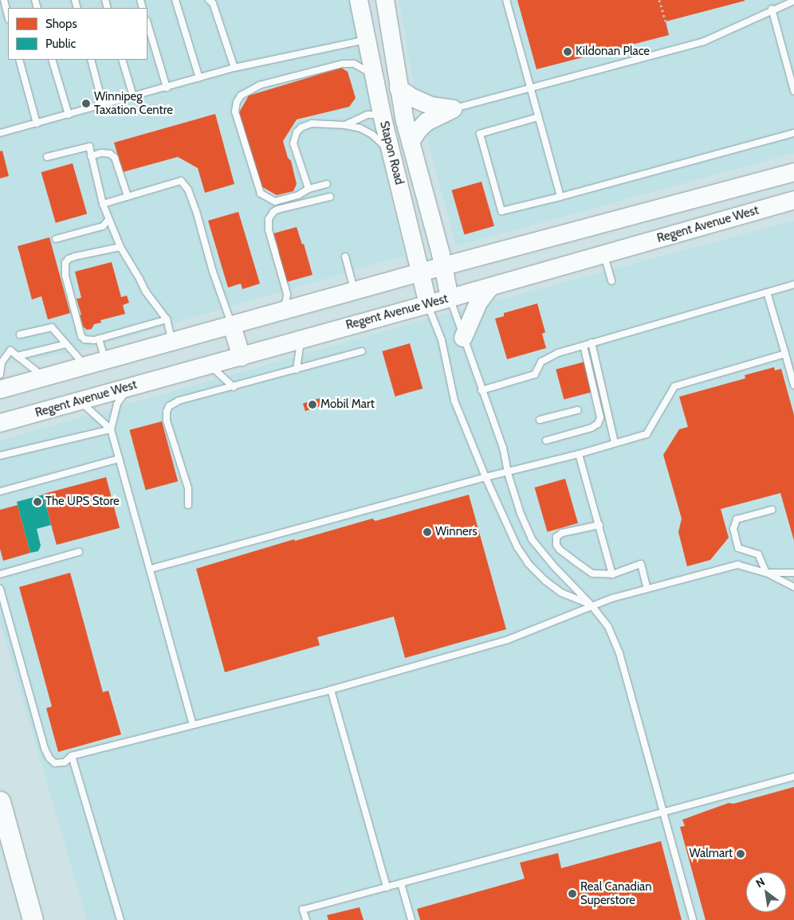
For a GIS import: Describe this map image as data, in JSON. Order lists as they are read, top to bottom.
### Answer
{
  "streets": {
    "main road": ["Stapon Road", "Regent Avenue West"]
  },
  "crossings": [
    ["Stapon Road", "Regent Avenue West"]
  ],
  "places": [
    "Kildonan Place",
    "Winnipeg Taxation Centre",
    "Mobil Mart",
    "The UPS Store",
    "Winners",
    "Walmart",
    "Real Canadian Superstore"
  ],
  "legend": ["Shops", "Public"],
  "north": "top left"
}
